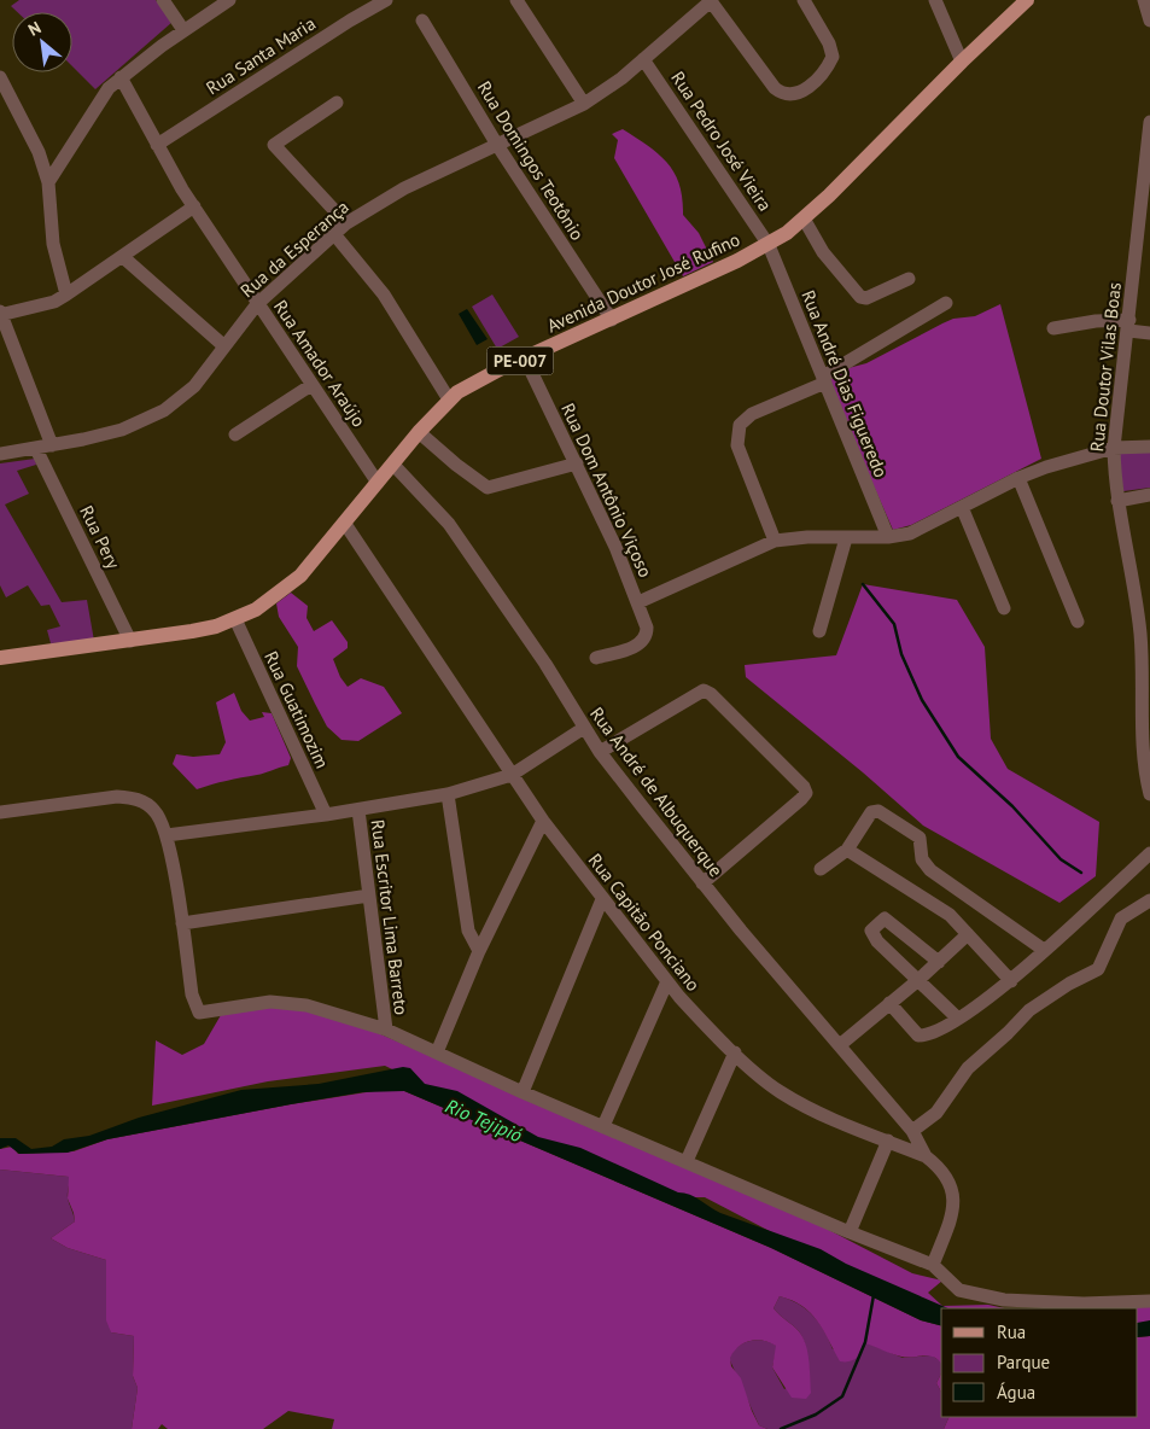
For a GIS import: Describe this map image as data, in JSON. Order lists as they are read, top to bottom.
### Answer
{
  "streets": {
    "main road": ["Avenida Doutor José Rufino", "PE-007"],
    "street": [
      "Rua Santa Maria",
      "Rua Pedro José Vieira",
      "Rua Domingos Teotônio",
      "Rua da Esperança",
      "Rua Amador Araújo",
      "Rua Doutor Vilas Boas",
      "Rua André Dias Figueredo",
      "Rua Dom Antônio Viçoso",
      "Rua Pery",
      "Rua Guatimozim",
      "Rua André de Albuquerque",
      "Rua Escritor Lima Barreto",
      "Rua Capitão Ponciano"
    ]
  },
  "crossings": [
    ["Rua Santa Maria", "Rua Amador Araújo"],
    ["Rua Pedro José Vieira", "Rua da Esperança"],
    ["Rua Pedro José Vieira", "Avenida Doutor José Rufino"],
    ["Rua Pedro José Vieira", "Rua André Dias Figueredo"],
    ["Rua Domingos Teotônio", "Rua da Esperança"],
    ["Rua Domingos Teotônio", "Avenida Doutor José Rufino"],
    ["Rua da Esperança", "Rua Amador Araújo"],
    ["Rua da Esperança", "Rua Pery"],
    ["Avenida Doutor José Rufino", "Rua Amador Araújo"],
    ["Avenida Doutor José Rufino", "Rua André Dias Figueredo"],
    ["Avenida Doutor José Rufino", "Rua Dom Antônio Viçoso"],
    ["Avenida Doutor José Rufino", "Rua Pery"],
    ["Avenida Doutor José Rufino", "Rua Guatimozim"],
    ["Avenida Doutor José Rufino", "Rua André de Albuquerque"],
    ["Avenida Doutor José Rufino", "Rua Capitão Ponciano"],
    ["Rua Doutor Vilas Boas", "Rua Dom Antônio Viçoso"],
    ["Rua André Dias Figueredo", "Rua Dom Antônio Viçoso"],
    ["Rua André de Albuquerque", "Rua Capitão Ponciano"]
  ],
  "water": ["Rio Tejipió"],
  "legend": ["Rua", "Parque", "Água"],
  "north": "top left"
}
